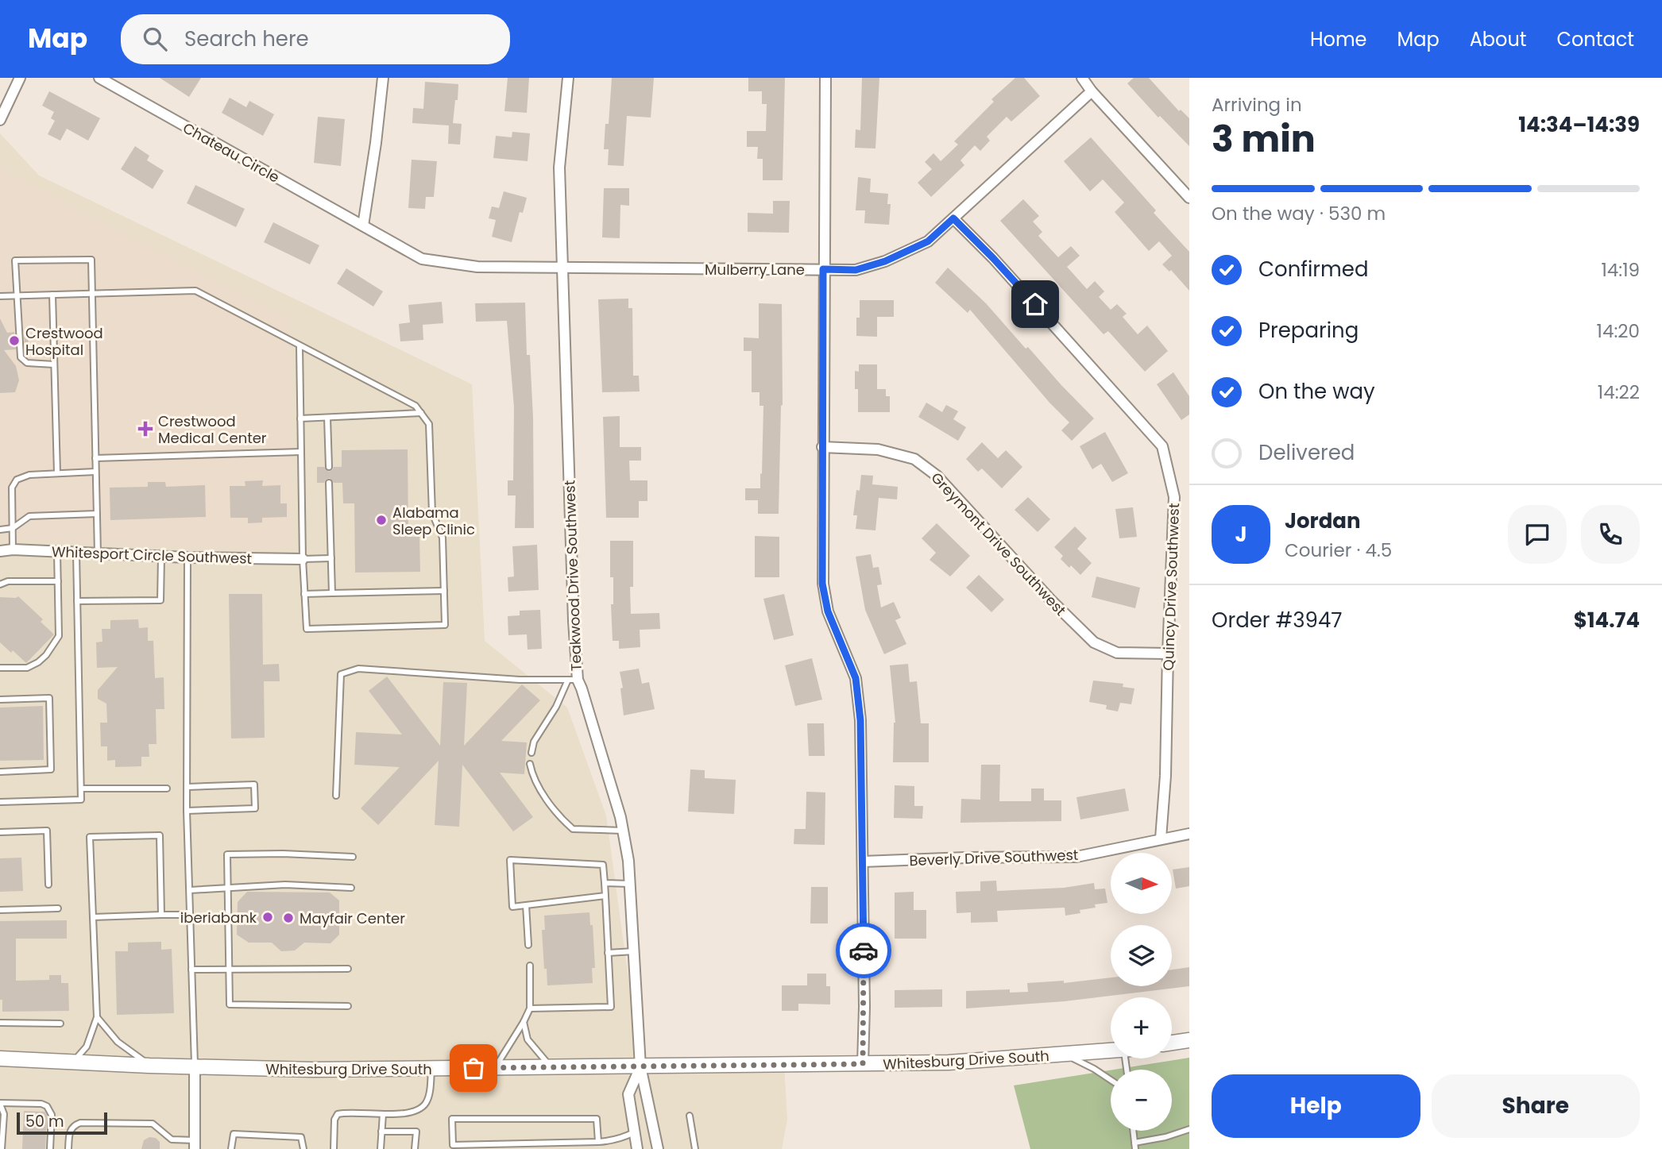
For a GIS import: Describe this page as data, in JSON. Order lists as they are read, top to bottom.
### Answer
{
  "streets": {
    "main road": ["Whitesburg Drive South"],
    "street": [
      "Chateau Circle",
      "Mulberry Lane",
      "Greymont Drive Southwest",
      "Whitesport Circle Southwest",
      "Teakwood Drive Southwest",
      "Quincy Drive Southwest",
      "Beverly Drive Southwest"
    ]
  },
  "crossings": [
    ["Chateau Circle", "Mulberry Lane"],
    ["Mulberry Lane", "Teakwood Drive Southwest"],
    ["Mulberry Lane", "Quincy Drive Southwest"],
    ["Greymont Drive Southwest", "Quincy Drive Southwest"],
    ["Teakwood Drive Southwest", "Whitesburg Drive South"],
    ["Quincy Drive Southwest", "Beverly Drive Southwest"]
  ],
  "places": {
    "other": [
      "Crestwood Hospital",
      "Alabama Sleep Clinic",
      "iberiabank",
      "Mayfair Center"
    ],
    "health": ["Crestwood Medical Center"]
  },
  "scale_bar": "50 m",
  "north": "right",
  "page": {
    "header": "Map",
    "search": "Search here",
    "nav": [
      "Home",
      "Map",
      "About",
      "Contact"
    ],
    "heading": ["3 min", "Arriving in", "14:34–14:39"],
    "panel": [
      "Jordan",
      "Courier · 4.5",
      "Order #3947",
      "$14.74"
    ],
    "bar": "On the way · 530 m",
    "list": [
      ["Confirmed", "14:19"],
      ["Preparing", "14:20"],
      ["On the way", "14:22"],
      "Delivered"
    ],
    "round": "J",
    "map_buttons": ["+", "−"],
    "buttons": ["Help", "Share"],
    "scale": "50 m"
  }
}
